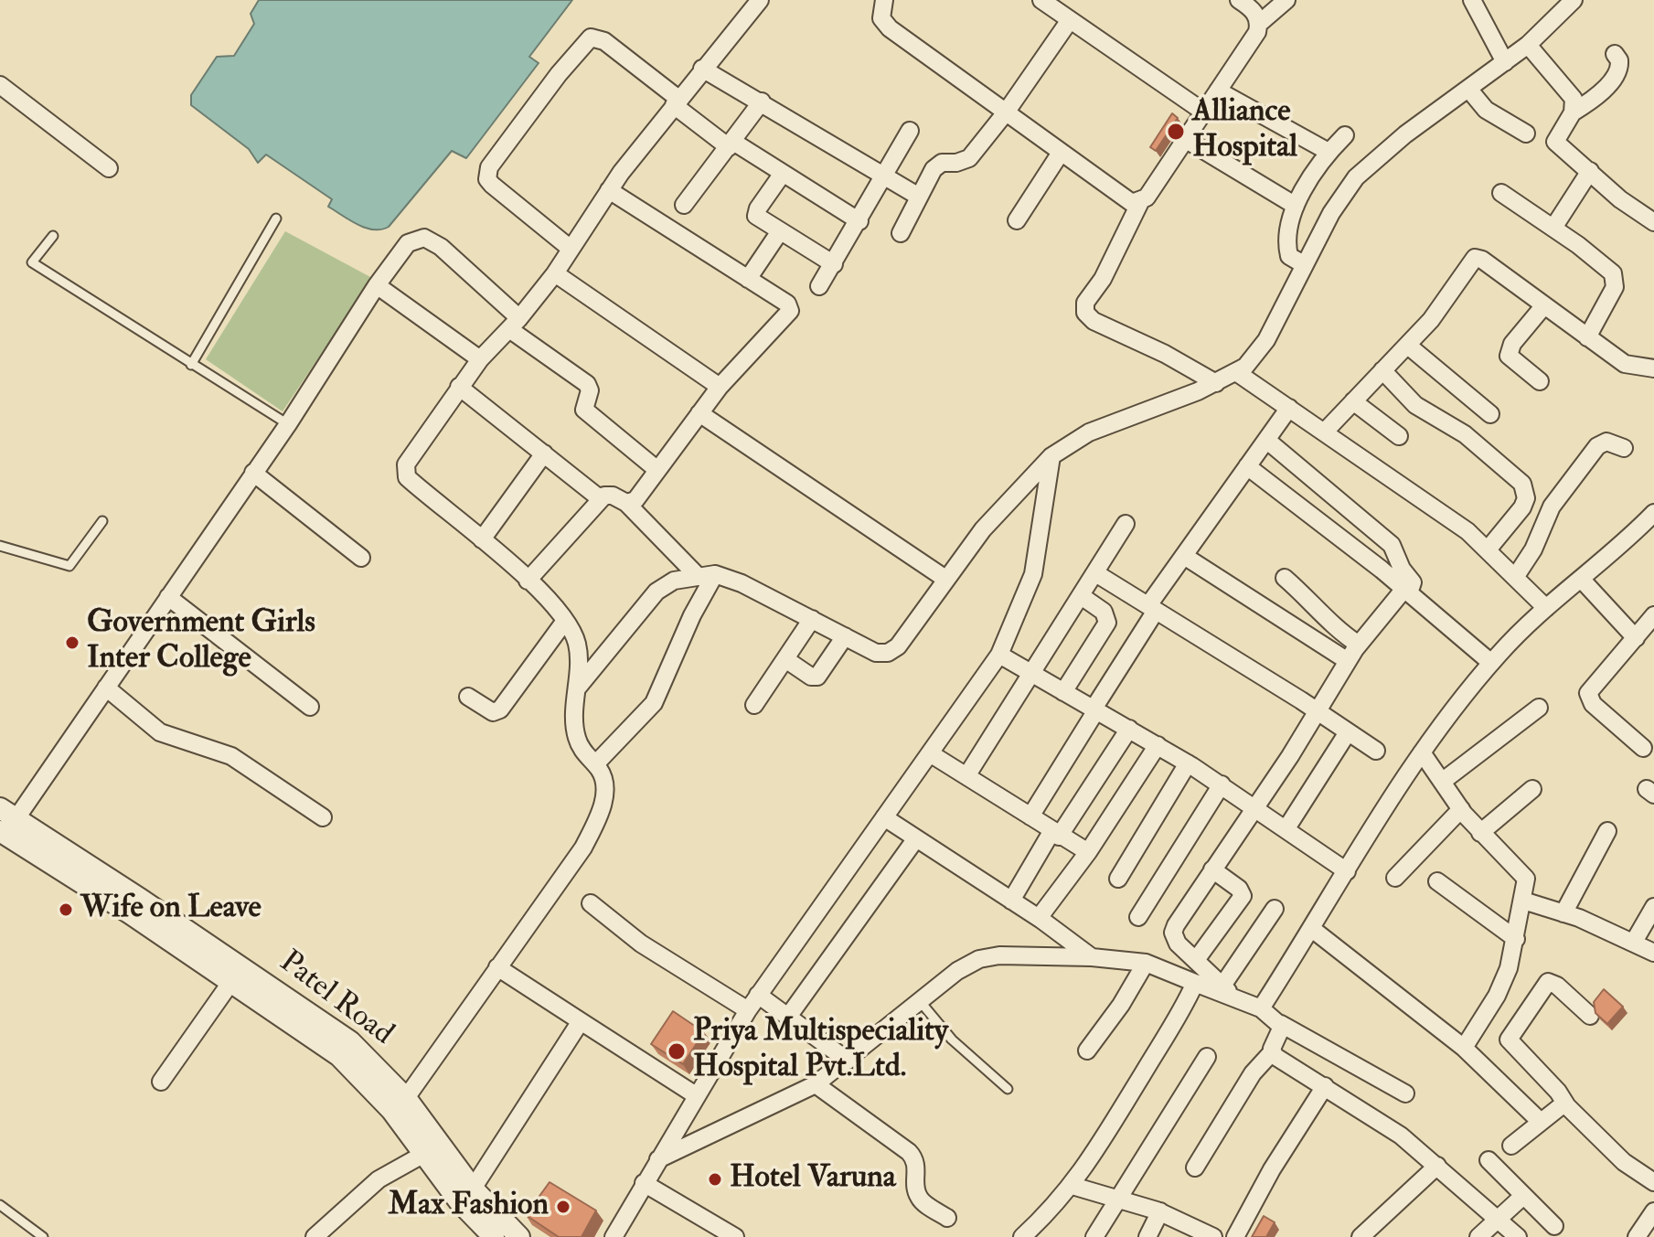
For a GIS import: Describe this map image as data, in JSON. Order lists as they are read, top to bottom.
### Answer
{
  "streets": {
    "street": ["Patel Road"]
  },
  "places": [
    "Alliance Hospital",
    "Government Girls Inter College",
    "Wife on Leave",
    "Priya Multispeciality Hospital Pvt.Ltd.",
    "Hotel Varuna",
    "Max Fashion"
  ]
}
